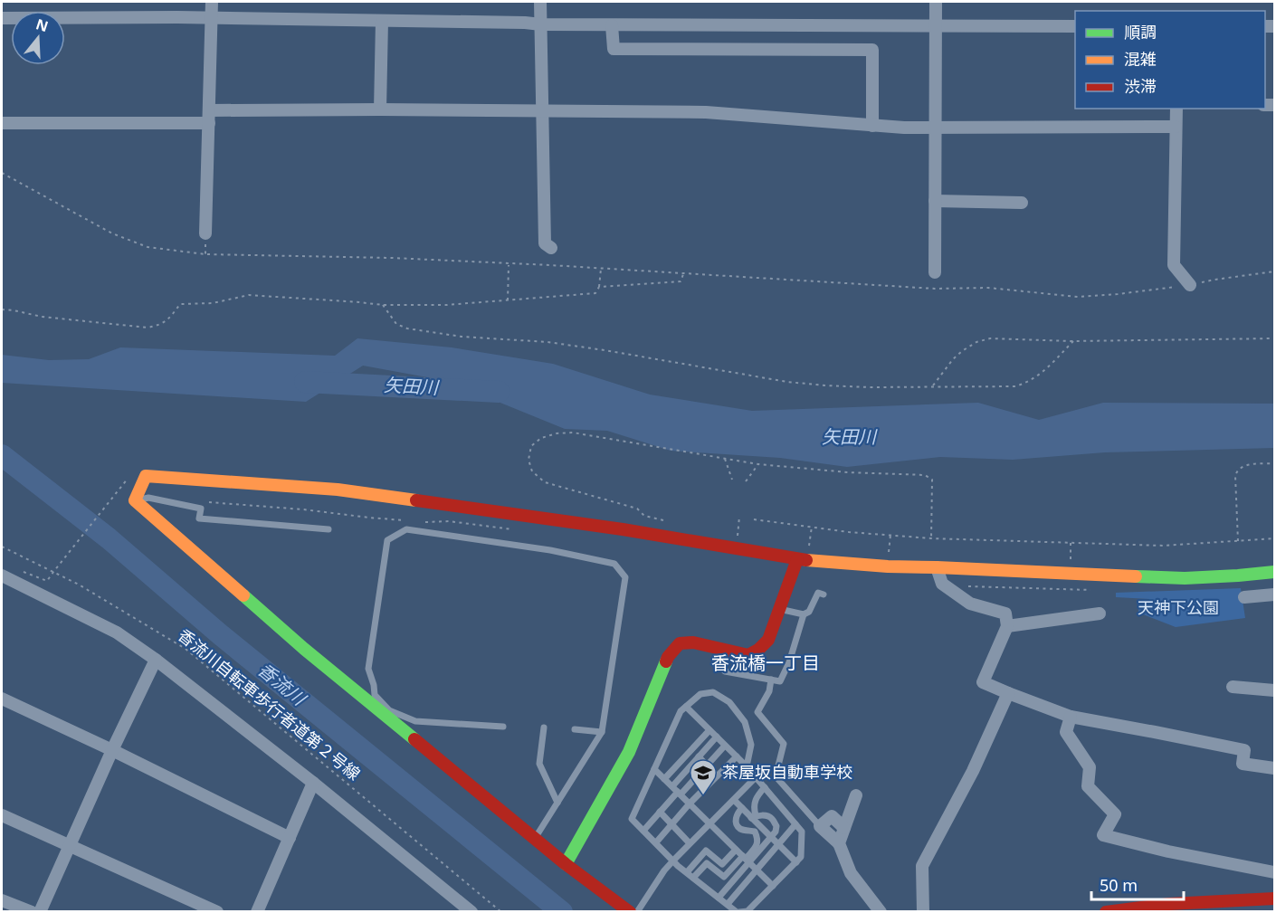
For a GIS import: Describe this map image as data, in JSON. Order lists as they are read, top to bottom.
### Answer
{
  "streets": {
    "path": ["香流川自転車歩行者道第２号線"]
  },
  "districts": ["香流橋一丁目"],
  "water": ["矢田川", "香流川"],
  "parks": ["天神下公園"],
  "places": {
    "school or university": ["茶屋坂自動車学校"]
  },
  "legend": ["順調", "混雑", "渋滞"],
  "scale_bar": "50 m",
  "north": "top"
}
